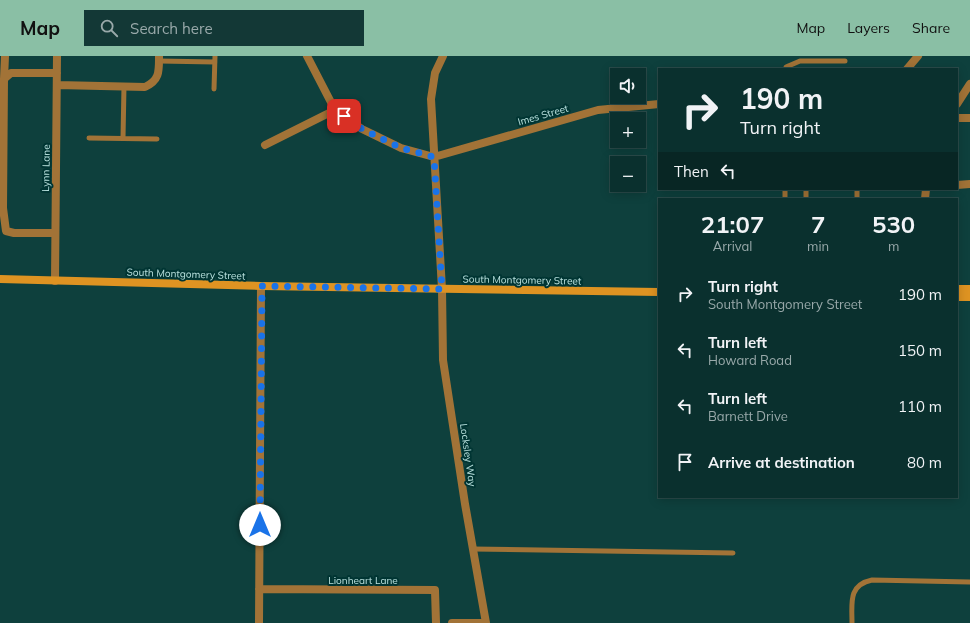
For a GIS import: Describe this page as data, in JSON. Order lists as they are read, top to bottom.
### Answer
{
  "streets": {
    "street": [
      "Imes Street",
      "Lynn Lane",
      "South Montgomery Street",
      "Locksley Way",
      "Lionheart Lane"
    ]
  },
  "crossings": [
    ["Imes Street", "Locksley Way"],
    ["Lynn Lane", "South Montgomery Street"],
    ["South Montgomery Street", "Locksley Way"]
  ],
  "page": {
    "header": "Map",
    "search": "Search here",
    "nav": ["Map", "Layers", "Share"],
    "map_buttons": ["+", "−"],
    "turn": ["190 m", "Turn right"],
    "then": "Then",
    "eta": [
      "21:07",
      "Arrival",
      "7",
      "min",
      "530",
      "m"
    ],
    "list": [
      {
        "name": "Turn right",
        "note": "South Montgomery Street",
        "value": "190 m"
      },
      {
        "name": "Turn left",
        "note": "Howard Road",
        "value": "150 m"
      },
      {
        "name": "Turn left",
        "note": "Barnett Drive",
        "value": "110 m"
      },
      {
        "name": "Arrive at destination",
        "value": "80 m"
      }
    ]
  }
}
